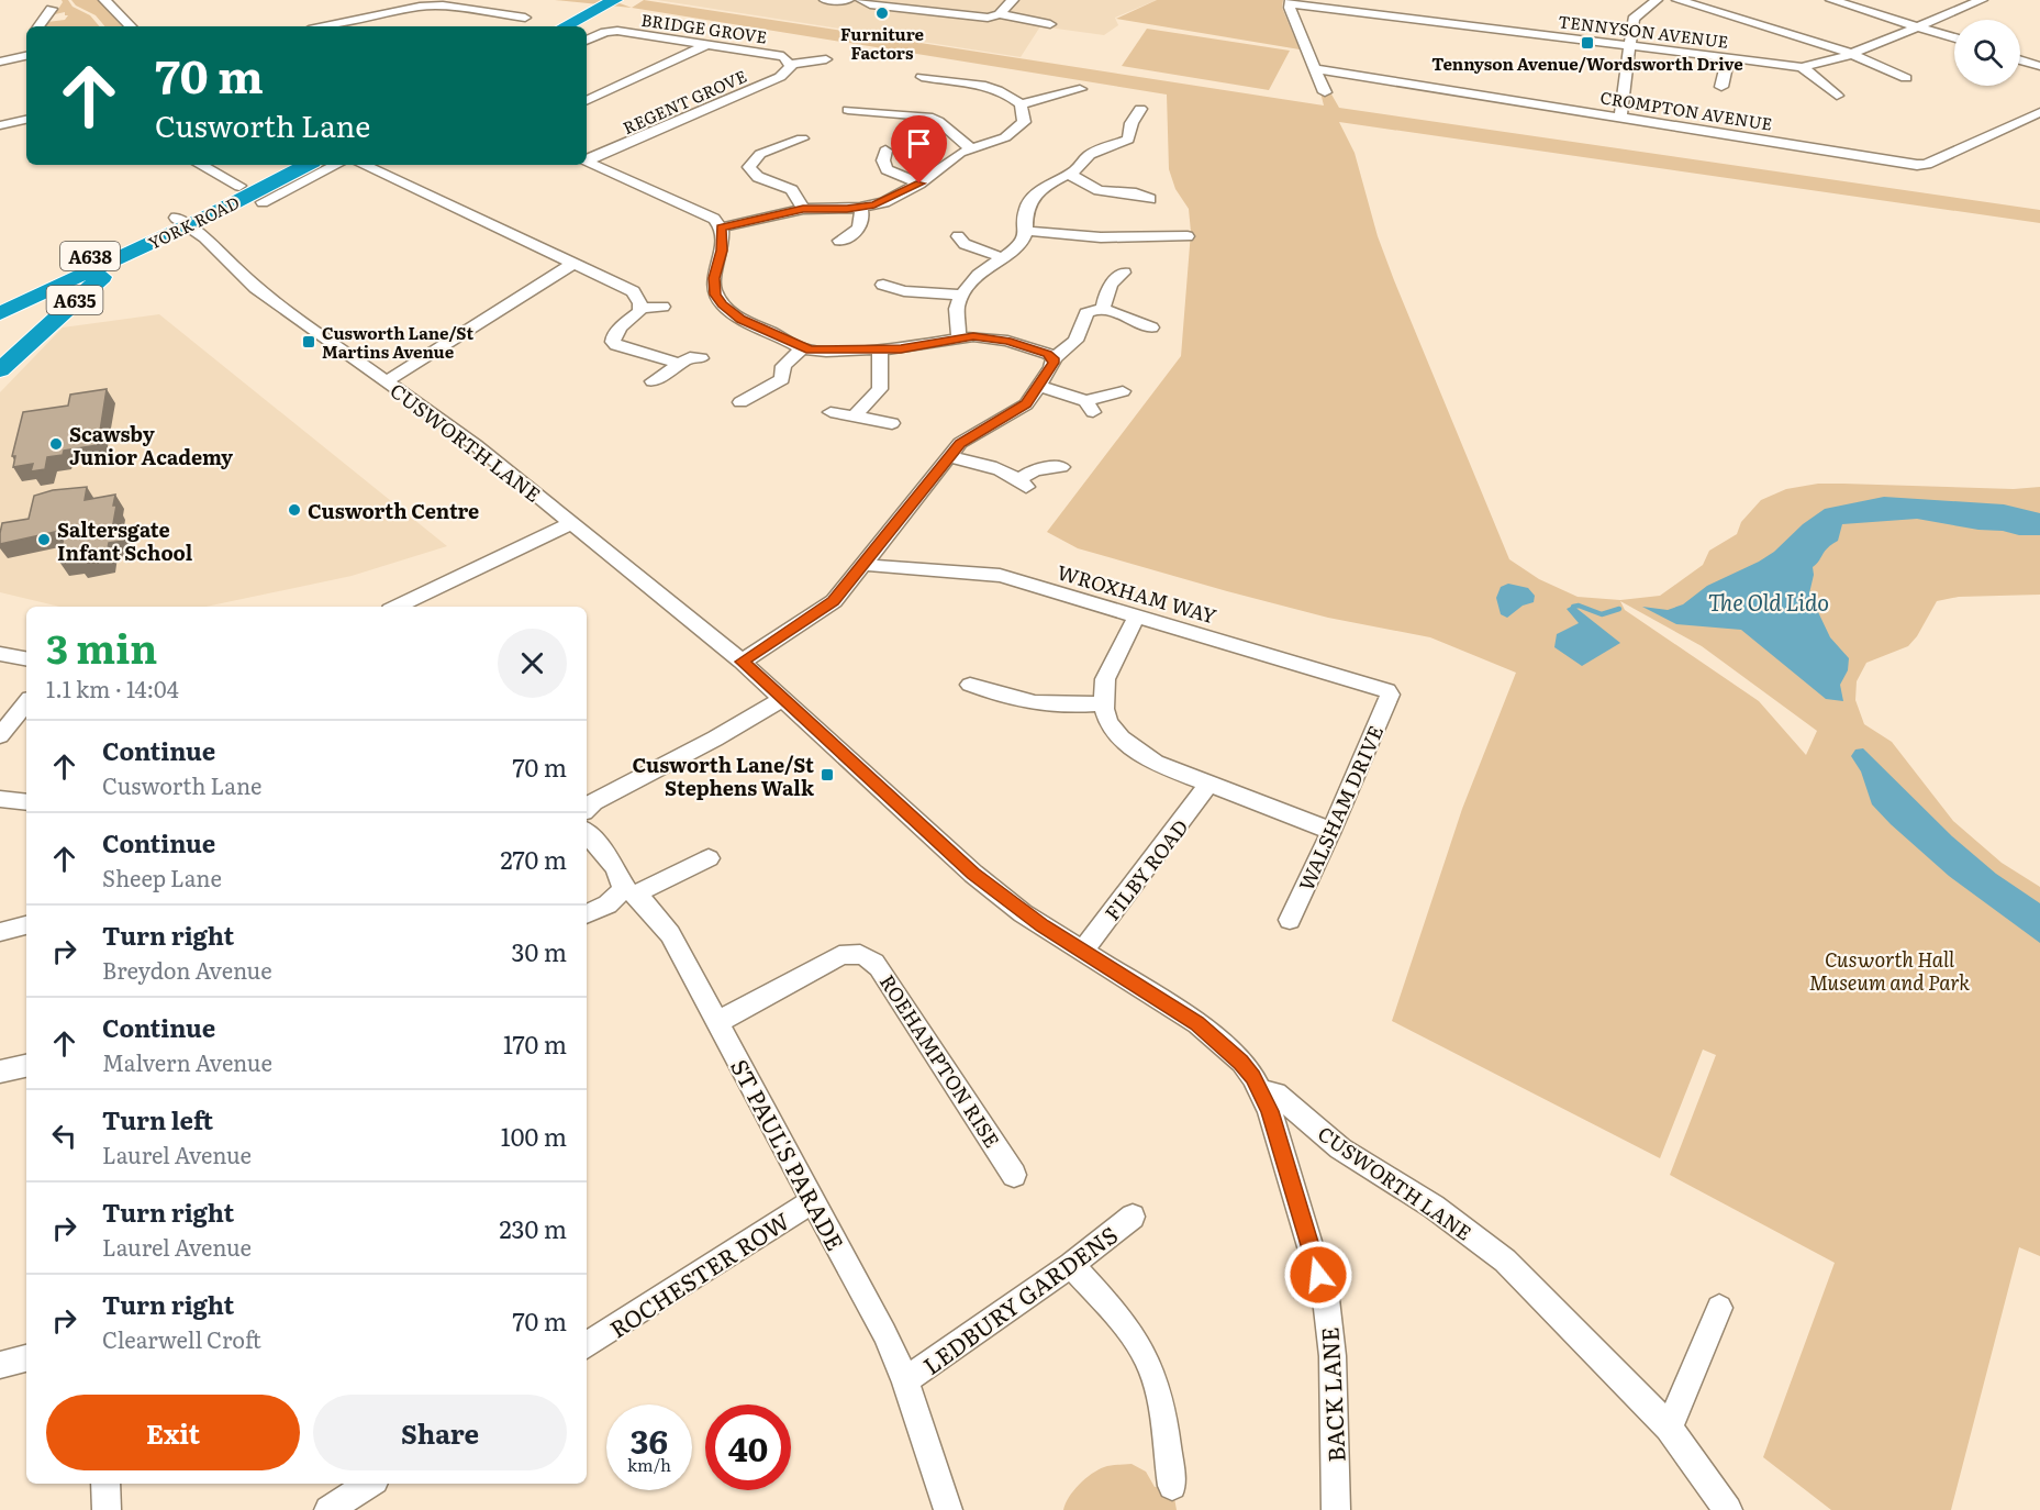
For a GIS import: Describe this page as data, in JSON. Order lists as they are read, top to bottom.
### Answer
{
  "streets": {
    "highway": ["YORK ROAD", "A638", "A635"],
    "street": [
      "BRIDGE GROVE",
      "TENNYSON AVENUE",
      "REGENT GROVE",
      "CROMPTON AVENUE",
      "CUSWORTH LANE",
      "WROXHAM WAY",
      "WALSHAM DRIVE",
      "FILBY ROAD",
      "ROEHAMPTON RISE",
      "ST PAUL'S PARADE",
      "ROCHESTER ROW",
      "LEDBURY GARDENS",
      "BACK LANE"
    ]
  },
  "crossings": [
    ["BRIDGE GROVE", "REGENT GROVE"],
    ["YORK ROAD", "A635"],
    ["YORK ROAD", "CUSWORTH LANE"],
    ["CUSWORTH LANE", "FILBY ROAD"],
    ["CUSWORTH LANE", "BACK LANE"],
    ["WROXHAM WAY", "WALSHAM DRIVE"],
    ["ROEHAMPTON RISE", "ST PAUL'S PARADE"],
    ["ST PAUL'S PARADE", "ROCHESTER ROW"],
    ["ST PAUL'S PARADE", "LEDBURY GARDENS"]
  ],
  "water": ["The Old Lido"],
  "parks": ["Cusworth Hall Museum and Park"],
  "places": {
    "other": [
      "Furniture Factors",
      "Scawsby Junior Academy",
      "Cusworth Centre",
      "Saltersgate Infant School"
    ],
    "transit": ["Tennyson Avenue/Wordsworth Drive", "Cusworth Lane/St Martins Avenue", "Cusworth Lane/St Stephens Walk"]
  },
  "page": {
    "turn": ["70 m", "Cusworth Lane"],
    "heading": ["3 min", "1.1 km · 14:04"],
    "list": [
      {
        "name": "Continue",
        "note": "Cusworth Lane",
        "value": "70 m"
      },
      {
        "name": "Continue",
        "note": "Sheep Lane",
        "value": "270 m"
      },
      {
        "name": "Turn right",
        "note": "Breydon Avenue",
        "value": "30 m"
      },
      {
        "name": "Continue",
        "note": "Malvern Avenue",
        "value": "170 m"
      },
      {
        "name": "Turn left",
        "note": "Laurel Avenue",
        "value": "100 m"
      },
      {
        "name": "Turn right",
        "note": "Laurel Avenue",
        "value": "230 m"
      },
      {
        "name": "Turn right",
        "note": "Clearwell Croft",
        "value": "70 m"
      }
    ],
    "buttons": ["Exit", "Share"],
    "speed": "36 km/h",
    "limit": "40"
  }
}
